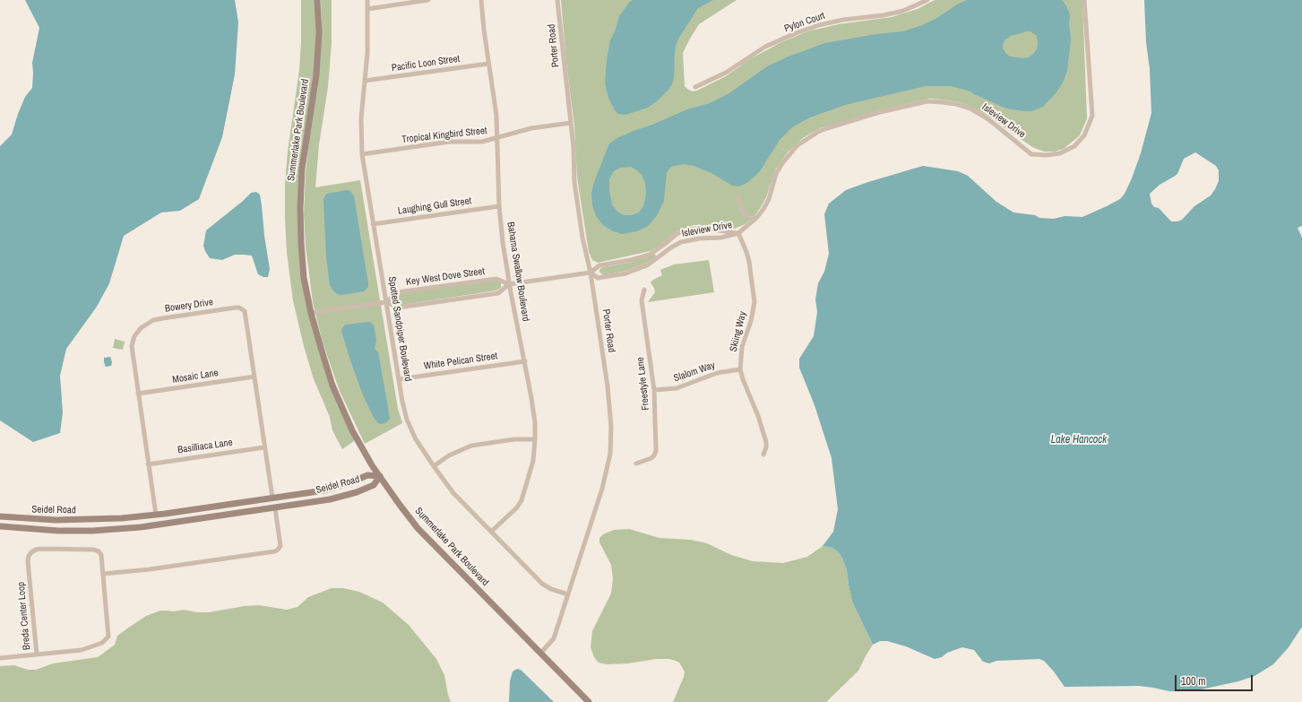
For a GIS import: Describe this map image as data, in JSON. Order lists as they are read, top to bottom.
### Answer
{
  "streets": {
    "main road": ["Summerlake Park Boulevard", "Seidel Road"],
    "street": [
      "Pylon Court",
      "Porter Road",
      "Pacific Loon Street",
      "Isleview Drive",
      "Tropical Kingbird Street",
      "Laughing Gull Street",
      "Bahama Swallow Boulevard",
      "Key West Dove Street",
      "Bowery Drive",
      "Spotted Sandpiper Boulevard",
      "Skiing Way",
      "White Pelican Street",
      "Slalom Way",
      "Mosaic Lane",
      "Freestyle Lane",
      "Basilliaca Lane",
      "Breda Center Loop"
    ]
  },
  "crossings": [
    ["Porter Road", "Isleview Drive"],
    ["Porter Road", "Summerlake Park Boulevard"],
    ["Porter Road", "Tropical Kingbird Street"],
    ["Porter Road", "Key West Dove Street"],
    ["Porter Road", "Spotted Sandpiper Boulevard"],
    ["Pacific Loon Street", "Bahama Swallow Boulevard"],
    ["Pacific Loon Street", "Spotted Sandpiper Boulevard"],
    ["Isleview Drive", "Key West Dove Street"],
    ["Isleview Drive", "Skiing Way"],
    ["Summerlake Park Boulevard", "Key West Dove Street"],
    ["Summerlake Park Boulevard", "Seidel Road"],
    ["Tropical Kingbird Street", "Bahama Swallow Boulevard"],
    ["Tropical Kingbird Street", "Spotted Sandpiper Boulevard"],
    ["Laughing Gull Street", "Bahama Swallow Boulevard"],
    ["Laughing Gull Street", "Spotted Sandpiper Boulevard"],
    ["Bahama Swallow Boulevard", "Key West Dove Street"],
    ["Bahama Swallow Boulevard", "Spotted Sandpiper Boulevard"],
    ["Bahama Swallow Boulevard", "White Pelican Street"],
    ["Key West Dove Street", "Spotted Sandpiper Boulevard"],
    ["Bowery Drive", "Mosaic Lane"],
    ["Bowery Drive", "Basilliaca Lane"],
    ["Bowery Drive", "Seidel Road"],
    ["Spotted Sandpiper Boulevard", "White Pelican Street"],
    ["Skiing Way", "Slalom Way"],
    ["Slalom Way", "Freestyle Lane"]
  ],
  "water": ["Lake Hancock"],
  "scale_bar": "100 m"
}
